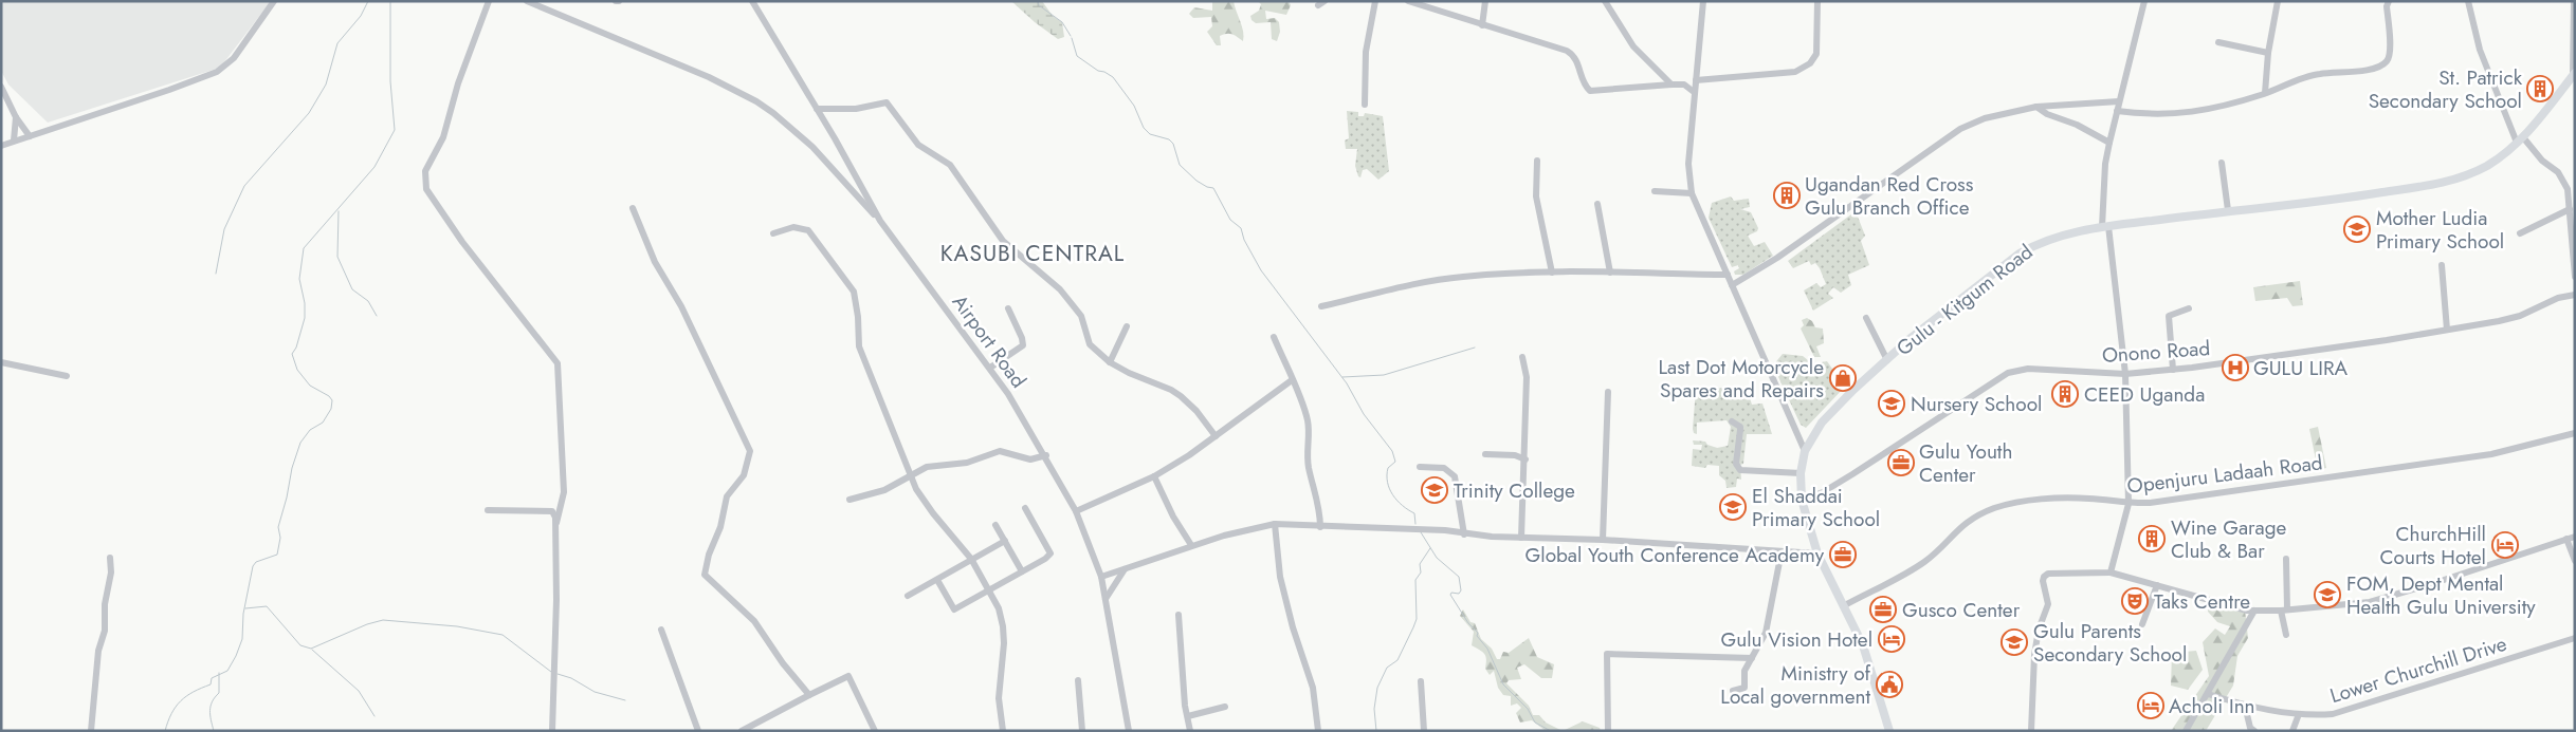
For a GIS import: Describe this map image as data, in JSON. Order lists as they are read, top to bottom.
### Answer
{
  "streets": {
    "main road": ["Gulu - Kitgum Road"],
    "street": [
      "Airport Road",
      "Onono Road",
      "Openjuru Ladaah Road",
      "Lower Churchill Drive"
    ]
  },
  "crossings": [
    ["Gulu - Kitgum Road", "Onono Road"],
    ["Gulu - Kitgum Road", "Openjuru Ladaah Road"]
  ],
  "districts": ["KASUBI CENTRAL"],
  "places": {
    "building": [
      "St. Patrick Secondary School",
      "Ugandan Red Cross Gulu Branch Office",
      "CEED Uganda",
      "Wine Garage Club & Bar"
    ],
    "school or university": [
      "Mother Ludia Primary School",
      "Nursery School",
      "Trinity College",
      "El Shaddai Primary School",
      "FOM, Dept Mental Health Gulu University",
      "Gulu Parents Secondary School"
    ],
    "hospital": ["GULU LIRA"],
    "shop": ["Last Dot Motorcycle Spares and Repairs"],
    "office": ["Gulu Youth Center", "Global Youth Conference Academy", "Gusco Center"],
    "hotel": ["ChurchHill Courts Hotel", "Gulu Vision Hotel", "Acholi Inn"],
    "theatre": ["Taks Centre"],
    "public building": ["Ministry of Local government"]
  }
}
